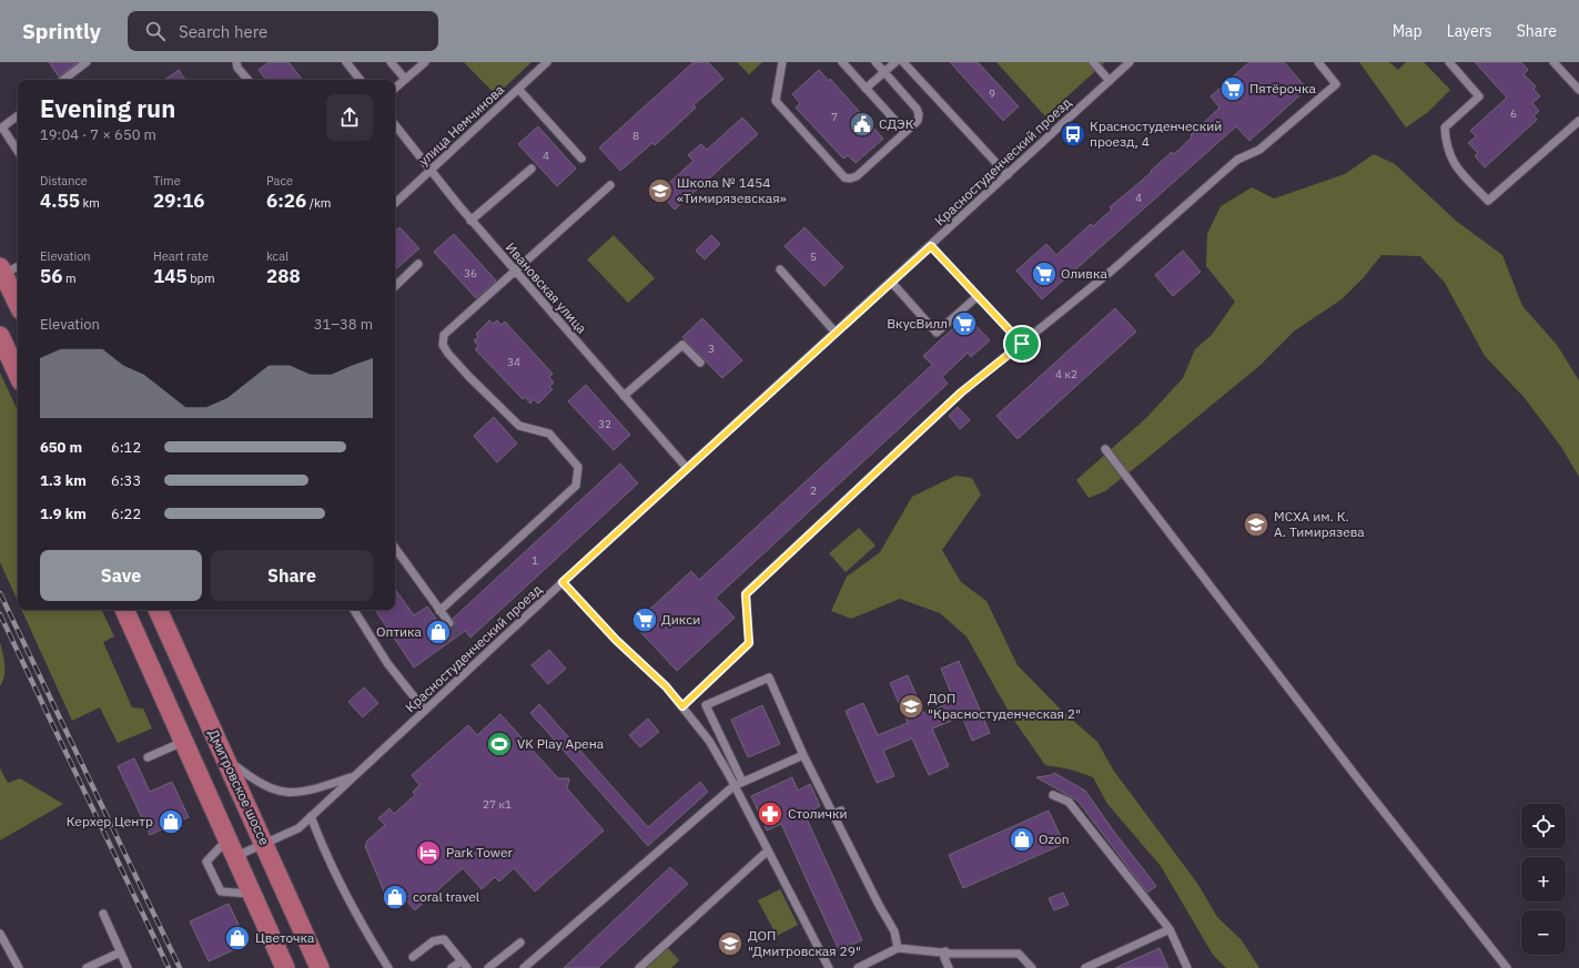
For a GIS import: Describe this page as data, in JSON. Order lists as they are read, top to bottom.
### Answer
{
  "streets": {
    "main road": ["Дмитровское шоссе"],
    "street": ["улица Немчинова", "Красностуденческий проезд", "Ивановская улица"]
  },
  "crossings": [
    ["улица Немчинова", "Ивановская улица"],
    ["Красностуденческий проезд", "Ивановская улица"],
    ["Красностуденческий проезд", "Дмитровское шоссе"]
  ],
  "places": {
    "supermarket": [
      "Пятёрочка",
      "Оливка",
      "ВкусВилл",
      "Дикси"
    ],
    "public building": ["СДЭК"],
    "bus stop": ["Красностуденческий проезд, 4"],
    "school or university": [
      "Школа № 1454 «Тимирязевская»",
      "МСХА им. К. А. Тимирязева",
      "ДОП \"Красностуденческая 2\"",
      "ДОП \"Дмитровская 29\""
    ],
    "shop": [
      "Оптика",
      "Керхер Центр",
      "Ozon",
      "coral travel",
      "Цветочка"
    ],
    "sports": ["VK Play Арена"],
    "pharmacy": ["Столички"],
    "hotel": ["Park Tower"]
  },
  "house_numbers": [
    "9",
    "6",
    "7",
    "8",
    "4",
    "4",
    "5",
    "36",
    "3",
    "34",
    "4 к2",
    "32",
    "2",
    "1",
    "27 к1"
  ],
  "page": {
    "header": "Sprintly",
    "search": "Search here",
    "nav": ["Map", "Layers", "Share"],
    "heading": ["Evening run", "19:04 · 7 × 650 m"],
    "stats": [
      ["Distance", "4.55 km"],
      ["Time", "29:16"],
      ["Pace", "6:26 /km"],
      ["Elevation", "56 m"],
      ["Heart rate", "145 bpm"],
      ["kcal", "288"]
    ],
    "chart": ["Elevation", "31–38 m"],
    "list": [
      {
        "name": "650 m",
        "note": "6:12"
      },
      {
        "name": "1.3 km",
        "note": "6:33"
      },
      {
        "name": "1.9 km",
        "note": "6:22"
      }
    ],
    "buttons": ["Save", "Share"],
    "map_buttons": ["+", "−"]
  }
}
